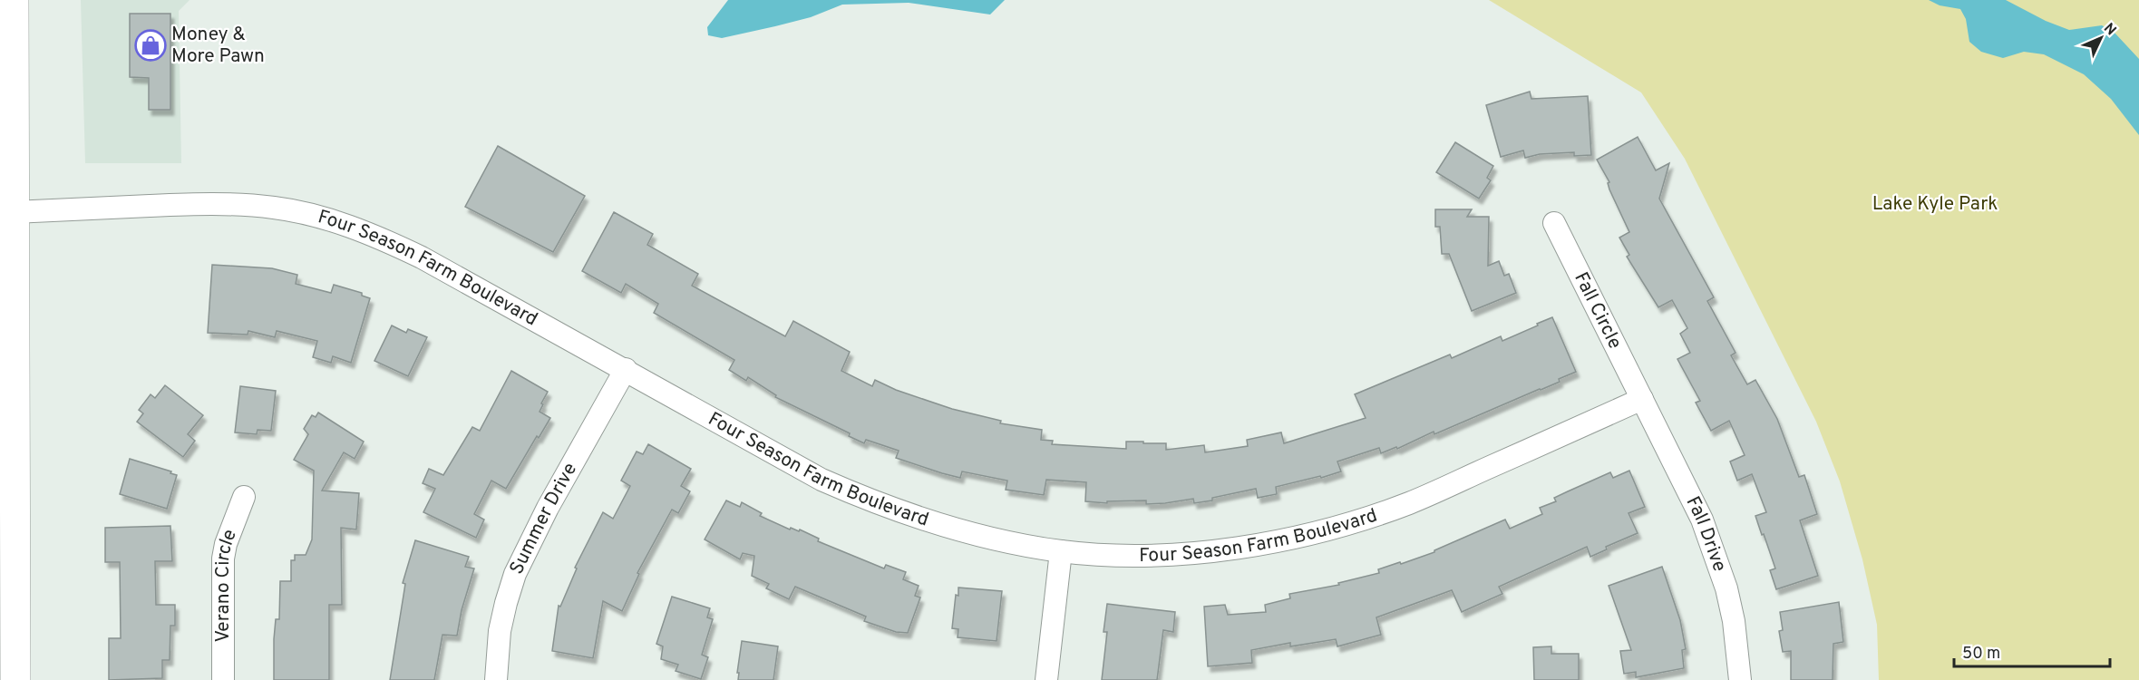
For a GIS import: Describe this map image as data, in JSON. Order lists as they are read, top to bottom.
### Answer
{
  "streets": {
    "street": [
      "Four Season Farm Boulevard",
      "Fall Circle",
      "Summer Drive",
      "Fall Drive",
      "Verano Circle"
    ]
  },
  "crossings": [
    ["Four Season Farm Boulevard", "Fall Circle"],
    ["Four Season Farm Boulevard", "Summer Drive"],
    ["Four Season Farm Boulevard", "Fall Drive"],
    ["Fall Circle", "Fall Drive"]
  ],
  "parks": ["Lake Kyle Park"],
  "places": {
    "shop": ["Money & More Pawn"]
  },
  "scale_bar": "50 m",
  "north": "top right"
}
